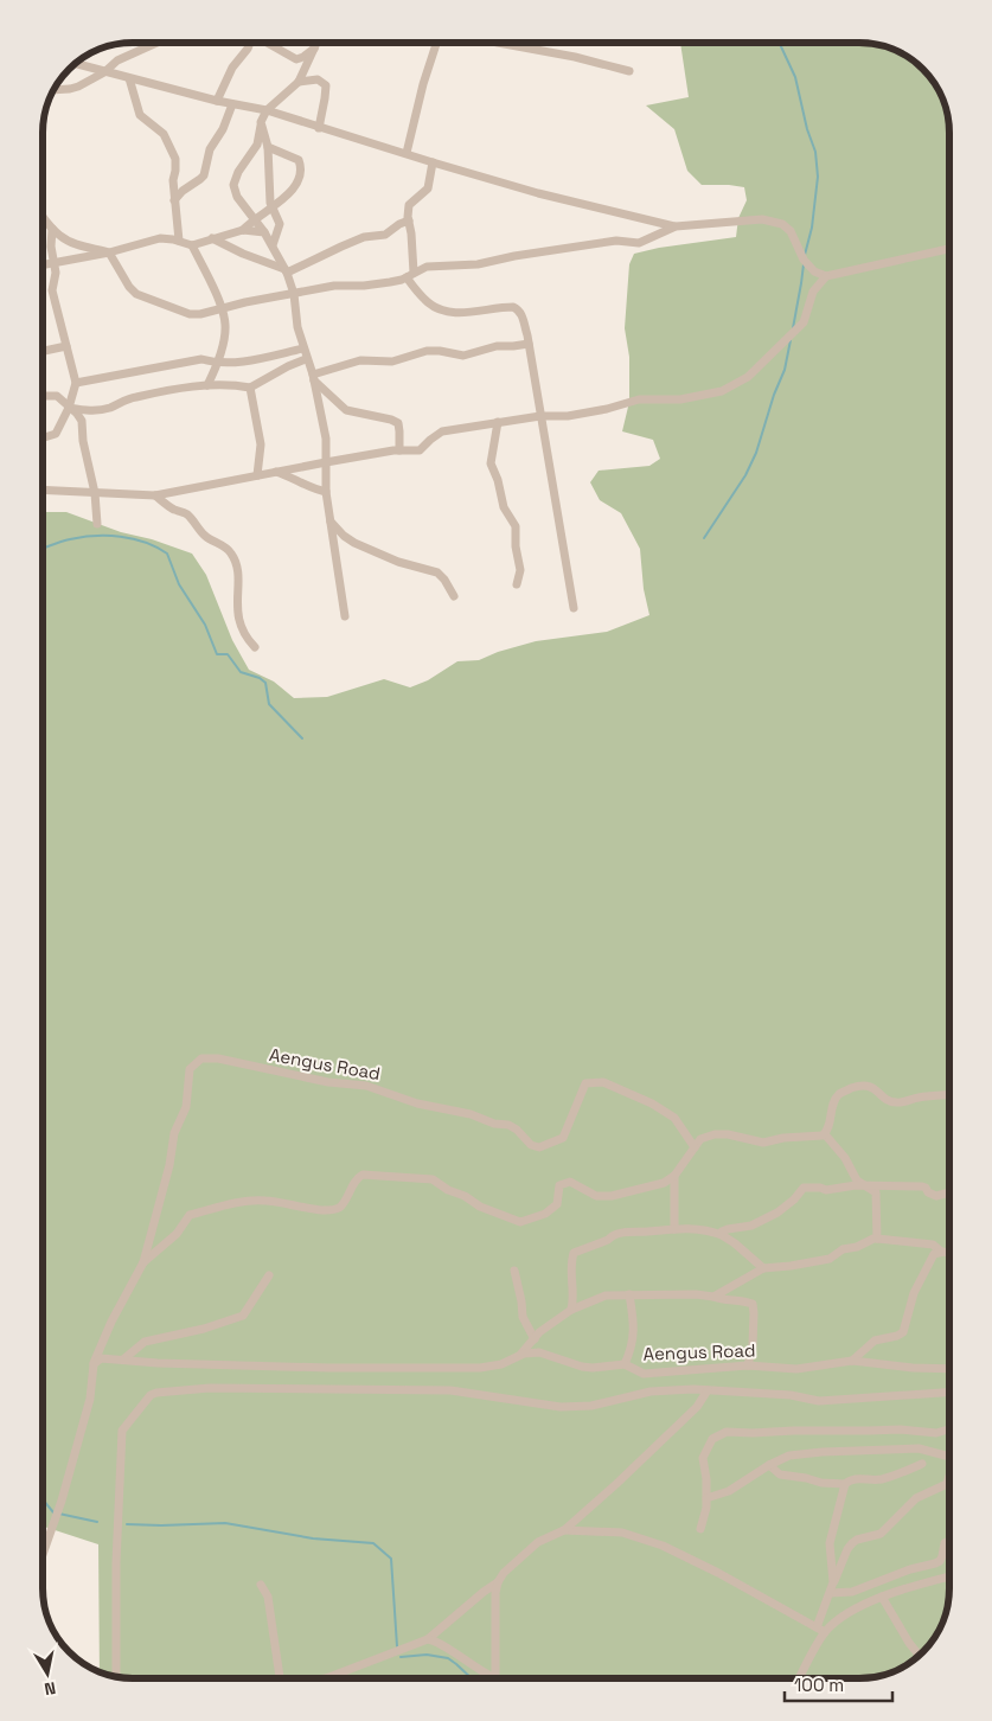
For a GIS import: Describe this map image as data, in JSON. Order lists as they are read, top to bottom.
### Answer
{
  "streets": {
    "street": ["Aengus Road"]
  },
  "scale_bar": "100 m",
  "north": "bottom"
}
